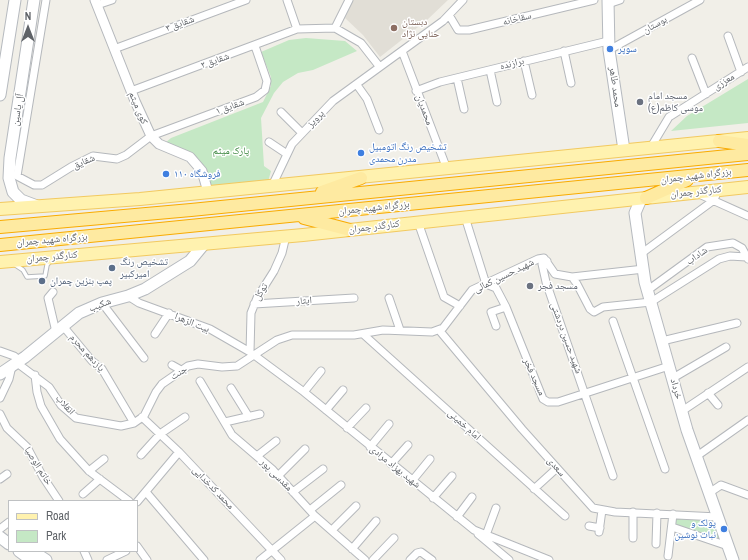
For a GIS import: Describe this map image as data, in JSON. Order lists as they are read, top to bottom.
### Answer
{
  "streets": {
    "highway": ["بزرگراه شهید چمران"],
    "main road": [
      "محمد طاهر",
      "آل یاسین",
      "کنارگذر چمران",
      "شکیب",
      "خرداد"
    ],
    "street": [
      "سقاخانه",
      "شقایق ۳",
      "بوستان",
      "شقایق ۲",
      "برازنده",
      "معززی",
      "شقایق ۱",
      "کوی میثم",
      "محمدیان",
      "پرویز",
      "شقایق",
      "شاداب",
      "شهید حسین کمالی",
      "توکل",
      "ایثار",
      "بیت الزهرا",
      "شهید حسین دردشتی",
      "یازدهم محرم",
      "جنت",
      "مسجد فخر",
      "انقلاب",
      "امام خمینی",
      "خاتم الوصیا",
      "شهید بهزاد مرادی",
      "سعدی",
      "مقدسی پور",
      "محمد کدخدایی"
    ]
  },
  "crossings": [
    ["سقاخانه", "پرویز"],
    ["شقایق ۳", "کوی میثم"],
    ["بوستان", "برازنده"],
    ["بوستان", "محمد طاهر"],
    ["شقایق ۲", "شقایق ۱"],
    ["شقایق ۲", "کوی میثم"],
    ["برازنده", "محمد طاهر"],
    ["برازنده", "محمدیان"],
    ["شقایق ۱", "کوی میثم"],
    ["شقایق ۱", "شقایق"],
    ["کوی میثم", "شقایق"],
    ["آل یاسین", "شقایق"],
    ["محمدیان", "پرویز"],
    ["کنارگذر چمران", "توکل"],
    ["کنارگذر چمران", "شکیب"],
    ["شاداب", "خرداد"],
    ["شهید حسین کمالی", "شهید حسین دردشتی"],
    ["شهید حسین کمالی", "مسجد فخر"],
    ["شهید حسین کمالی", "سعدی"],
    ["توکل", "ایثار"],
    ["توکل", "بیت الزهرا"],
    ["توکل", "جنت"],
    ["توکل", "شهید بهزاد مرادی"],
    ["شکیب", "بیت الزهرا"],
    ["شکیب", "یازدهم محرم"],
    ["شکیب", "انقلاب"],
    ["بیت الزهرا", "جنت"],
    ["بیت الزهرا", "شهید بهزاد مرادی"],
    ["شهید حسین دردشتی", "مسجد فخر"],
    ["یازدهم محرم", "انقلاب"],
    ["جنت", "شهید بهزاد مرادی"],
    ["جنت", "محمد کدخدایی"],
    ["مسجد فخر", "خرداد"],
    ["خرداد", "سعدی"]
  ],
  "parks": ["پارک میثم"],
  "places": [
    "دبستان حنایی نژاد",
    "سوپر",
    "مسجد امام موسی کاظم(ع)",
    "تشخیص رنگ اتومبیل مدرن محمدی",
    "فروشگاه ۱۱۰",
    "تشخیص رنگ امیرکبیر",
    "پمپ بنزین چمران",
    "مسجد فجر",
    "پولک و نبات نوشین"
  ],
  "legend": ["Road", "Park"],
  "north": "top"
}
